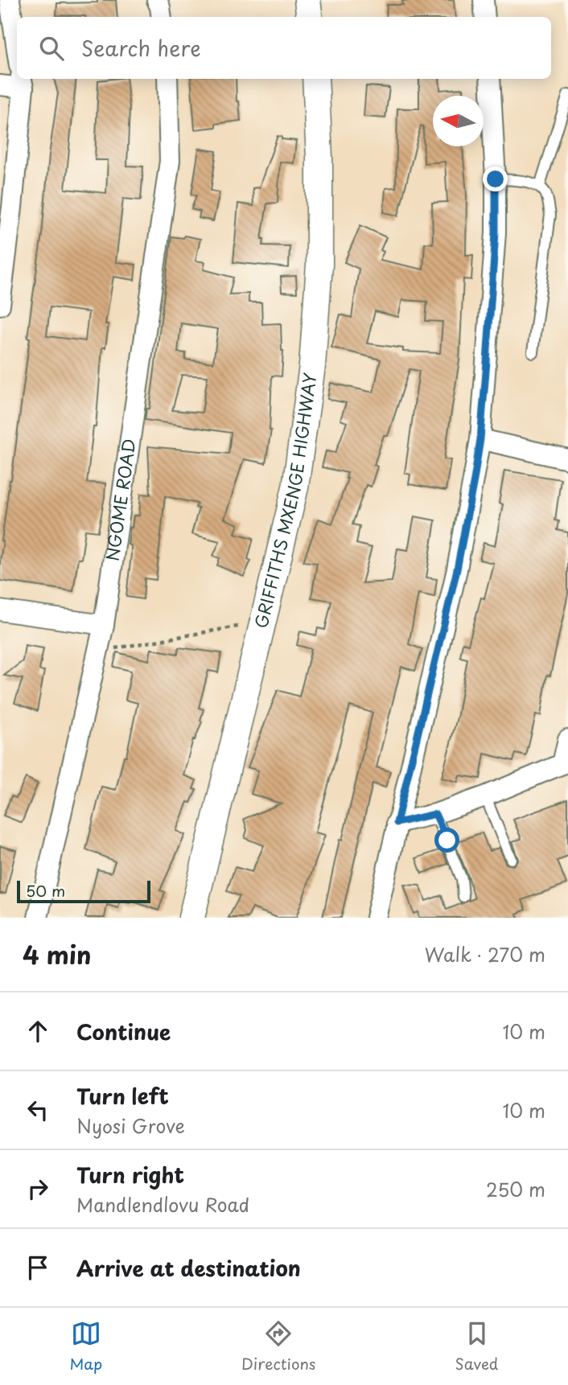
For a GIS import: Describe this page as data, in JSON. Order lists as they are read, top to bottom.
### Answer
{
  "streets": {
    "street": ["NGOME ROAD", "GRIFFITHS MXENGE HIGHWAY"]
  },
  "scale_bar": "50 m",
  "north": "left",
  "page": {
    "search": "Search here",
    "scale": "50 m",
    "heading": ["4 min", "Walk · 270 m"],
    "list": [
      ["Continue", "10 m"],
      ["Turn left", "Nyosi Grove", "10 m"],
      ["Turn right", "Mandlendlovu Road", "250 m"],
      "Arrive at destination"
    ],
    "nav": ["Map", "Directions", "Saved"]
  }
}
